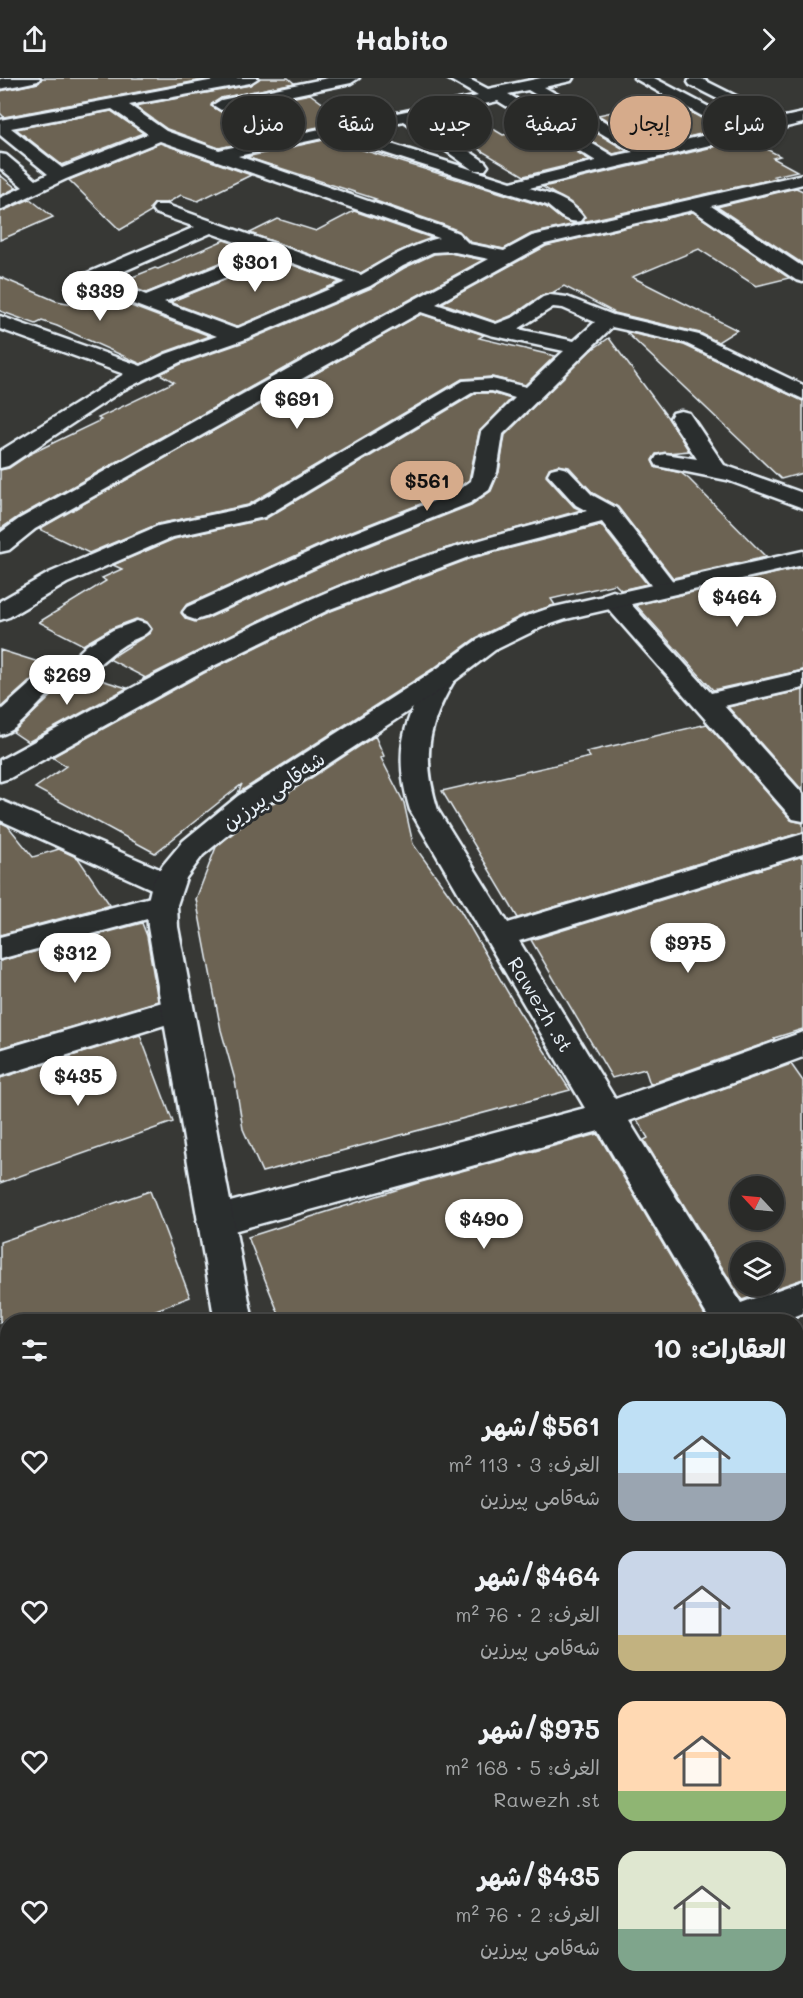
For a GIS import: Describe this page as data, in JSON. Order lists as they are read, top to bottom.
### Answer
{
  "streets": {
    "street": ["شەقامی پیرزین", "Rawezh .st"]
  },
  "crossings": [
    ["شەقامی پیرزین", "Rawezh .st"]
  ],
  "north": "top left",
  "page": {
    "header": "Habito",
    "chip": [
      "شراء",
      "إيجار",
      "تصفية",
      "جديد",
      "شقة",
      "منزل"
    ],
    "price": [
      "$301",
      "$339",
      "$691",
      "$561",
      "$464",
      "$269",
      "$975",
      "$312",
      "$435",
      "$490"
    ],
    "heading": "العقارات: 10",
    "list": [
      {
        "name": "$561/شهر",
        "note": "الغرف: 3 · 113 m² · شەقامی پیرزین"
      },
      {
        "name": "$464/شهر",
        "note": "الغرف: 2 · 76 m² · شەقامی پیرزین"
      },
      {
        "name": "$975/شهر",
        "note": "الغرف: 5 · 168 m² · Rawezh .st"
      },
      {
        "name": "$435/شهر",
        "note": "الغرف: 2 · 76 m² · شەقامی پیرزین"
      }
    ]
  }
}
